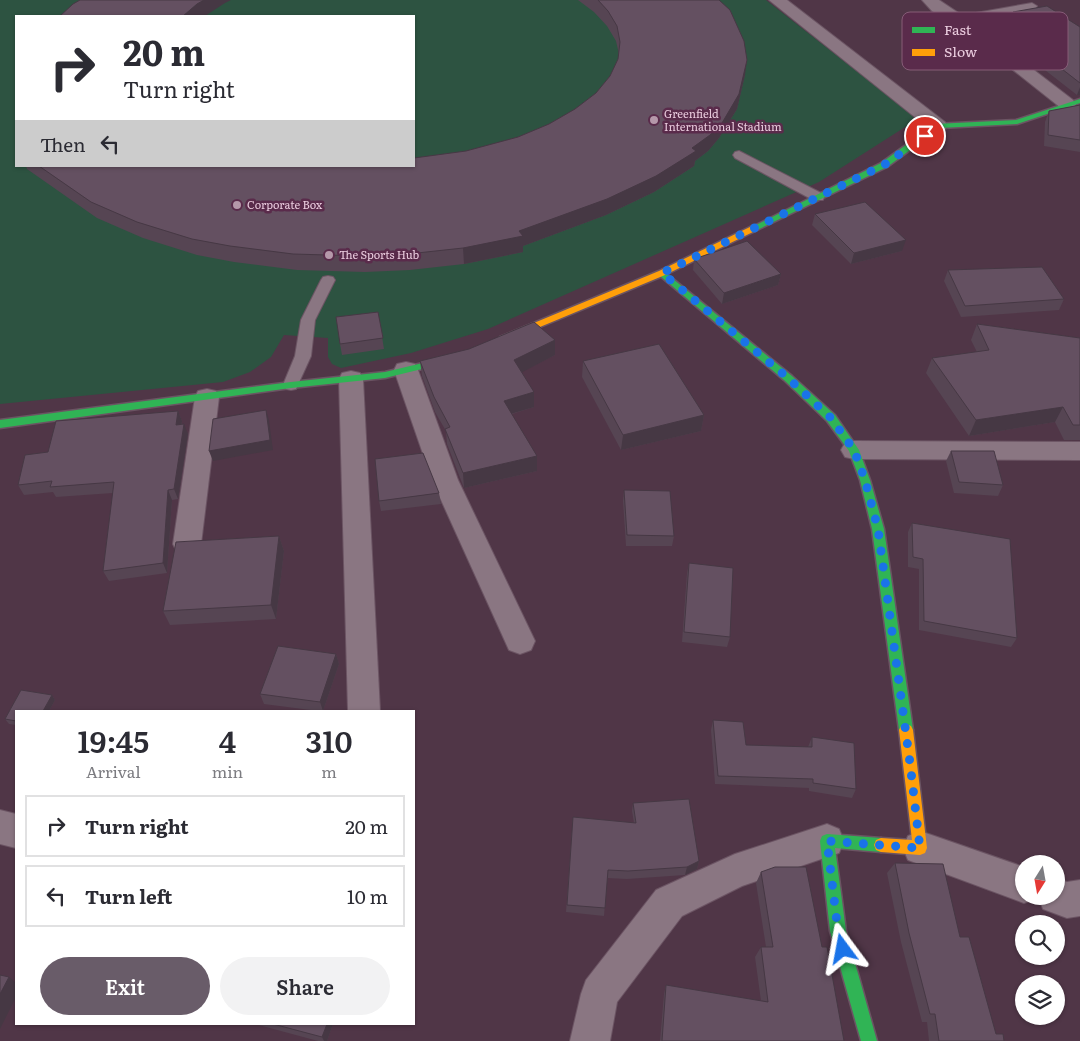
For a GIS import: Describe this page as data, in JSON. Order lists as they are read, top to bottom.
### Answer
{
  "places": ["Greenfield International Stadium", "Corporate Box", "The Sports Hub"],
  "legend": ["Fast", "Slow"],
  "north": "bottom",
  "page": {
    "turn": ["20 m", "Turn right"],
    "then": "Then",
    "eta": [
      "19:45",
      "Arrival",
      "4",
      "min",
      "310",
      "m"
    ],
    "list": [
      {
        "name": "Turn right",
        "value": "20 m"
      },
      {
        "name": "Turn left",
        "value": "10 m"
      }
    ],
    "buttons": ["Exit", "Share"]
  }
}
